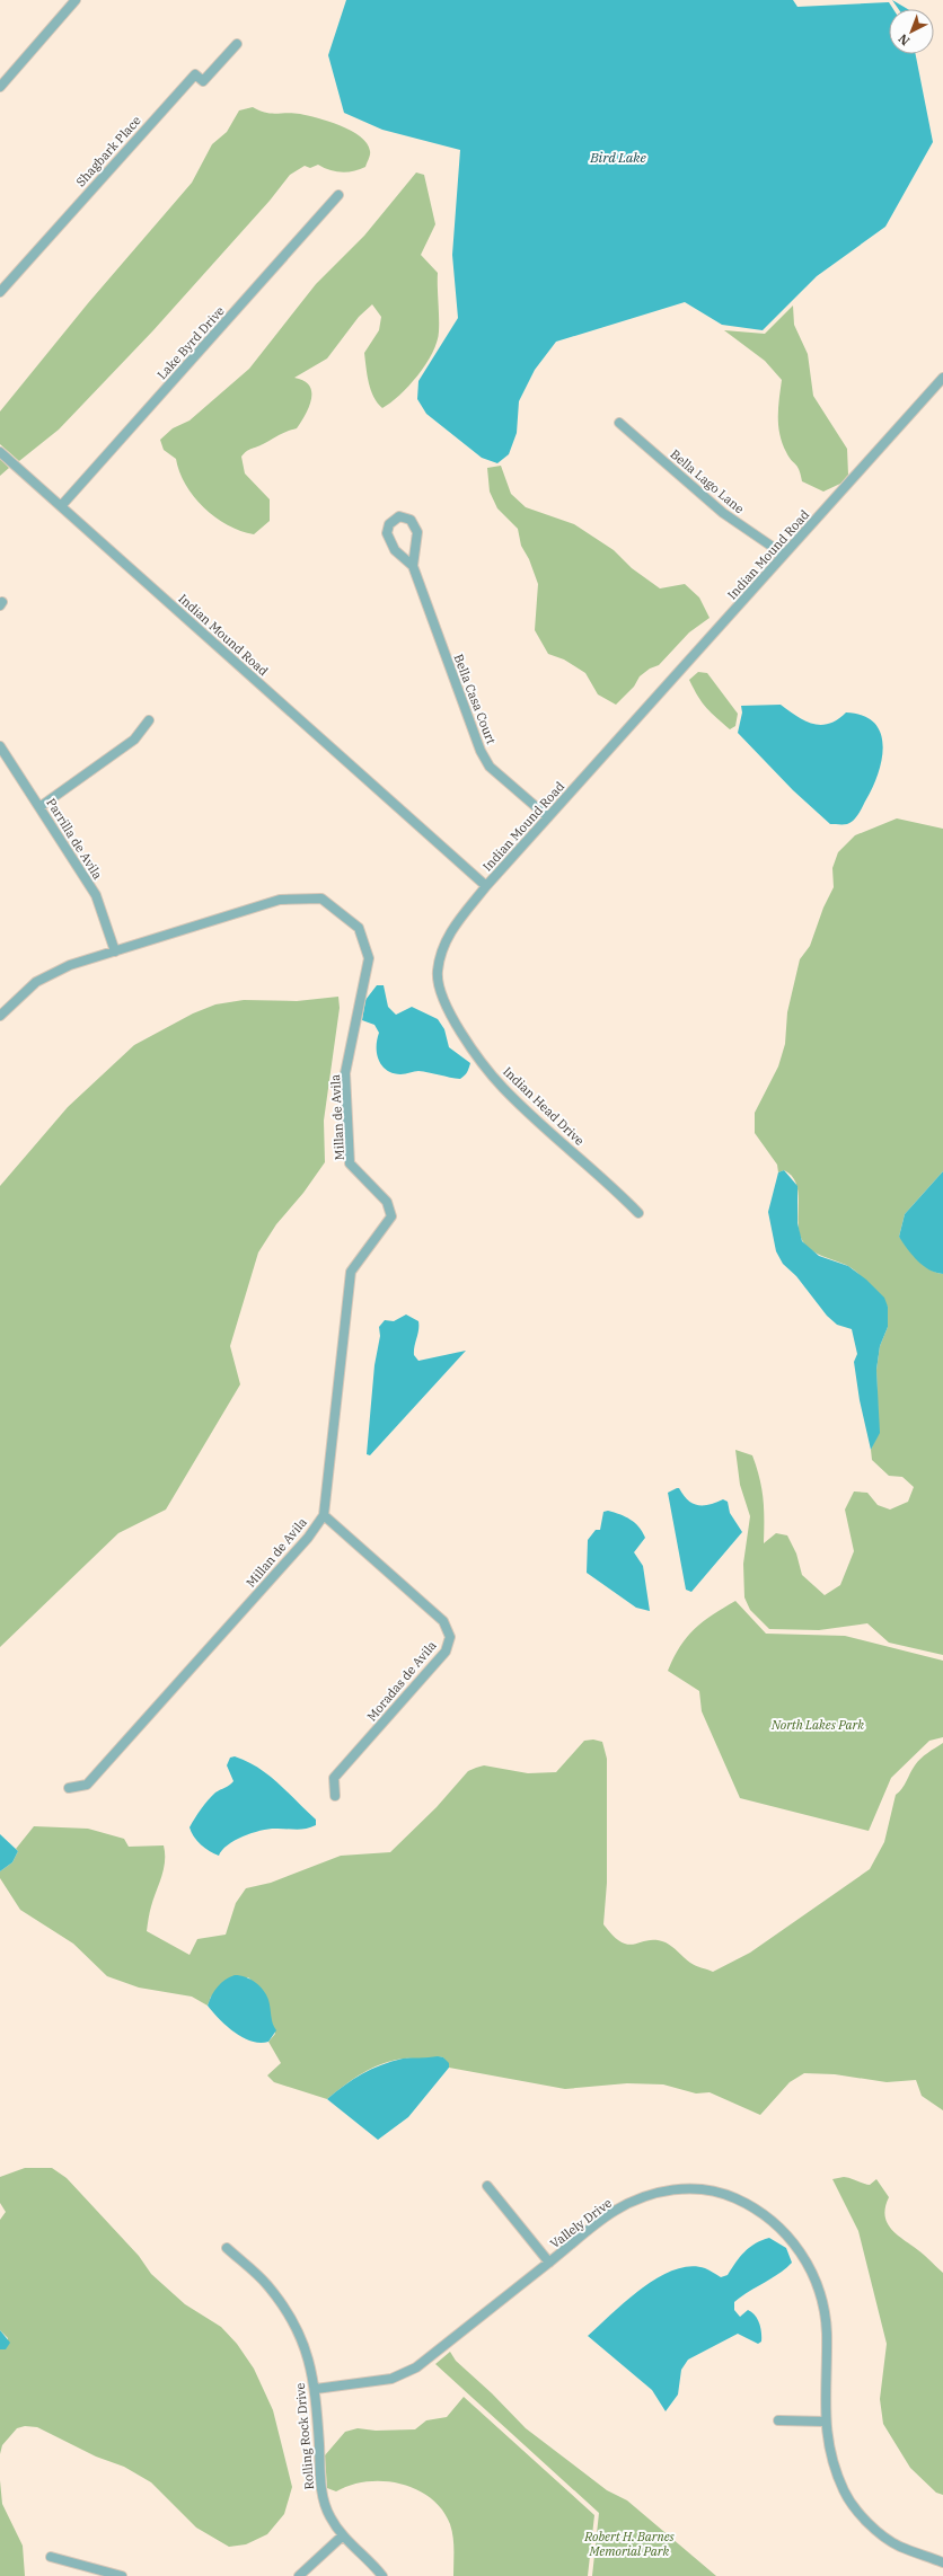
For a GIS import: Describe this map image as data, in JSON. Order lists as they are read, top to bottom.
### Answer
{
  "streets": {
    "street": [
      "Shagbark Place",
      "Lake Byrd Drive",
      "Bella Lago Lane",
      "Indian Mound Road",
      "Bella Casa Court",
      "Parrilla de Avila",
      "Indian Head Drive",
      "Millan de Avila",
      "Moradas de Avila",
      "Vallely Drive",
      "Rolling Rock Drive"
    ]
  },
  "crossings": [
    ["Lake Byrd Drive", "Indian Mound Road"],
    ["Bella Lago Lane", "Indian Mound Road"],
    ["Indian Mound Road", "Bella Casa Court"],
    ["Indian Mound Road", "Indian Head Drive"],
    ["Parrilla de Avila", "Millan de Avila"],
    ["Millan de Avila", "Moradas de Avila"],
    ["Vallely Drive", "Rolling Rock Drive"]
  ],
  "water": ["Bird Lake"],
  "parks": ["North Lakes Park", "Robert H. Barnes Memorial Park"],
  "north": "bottom left"
}
